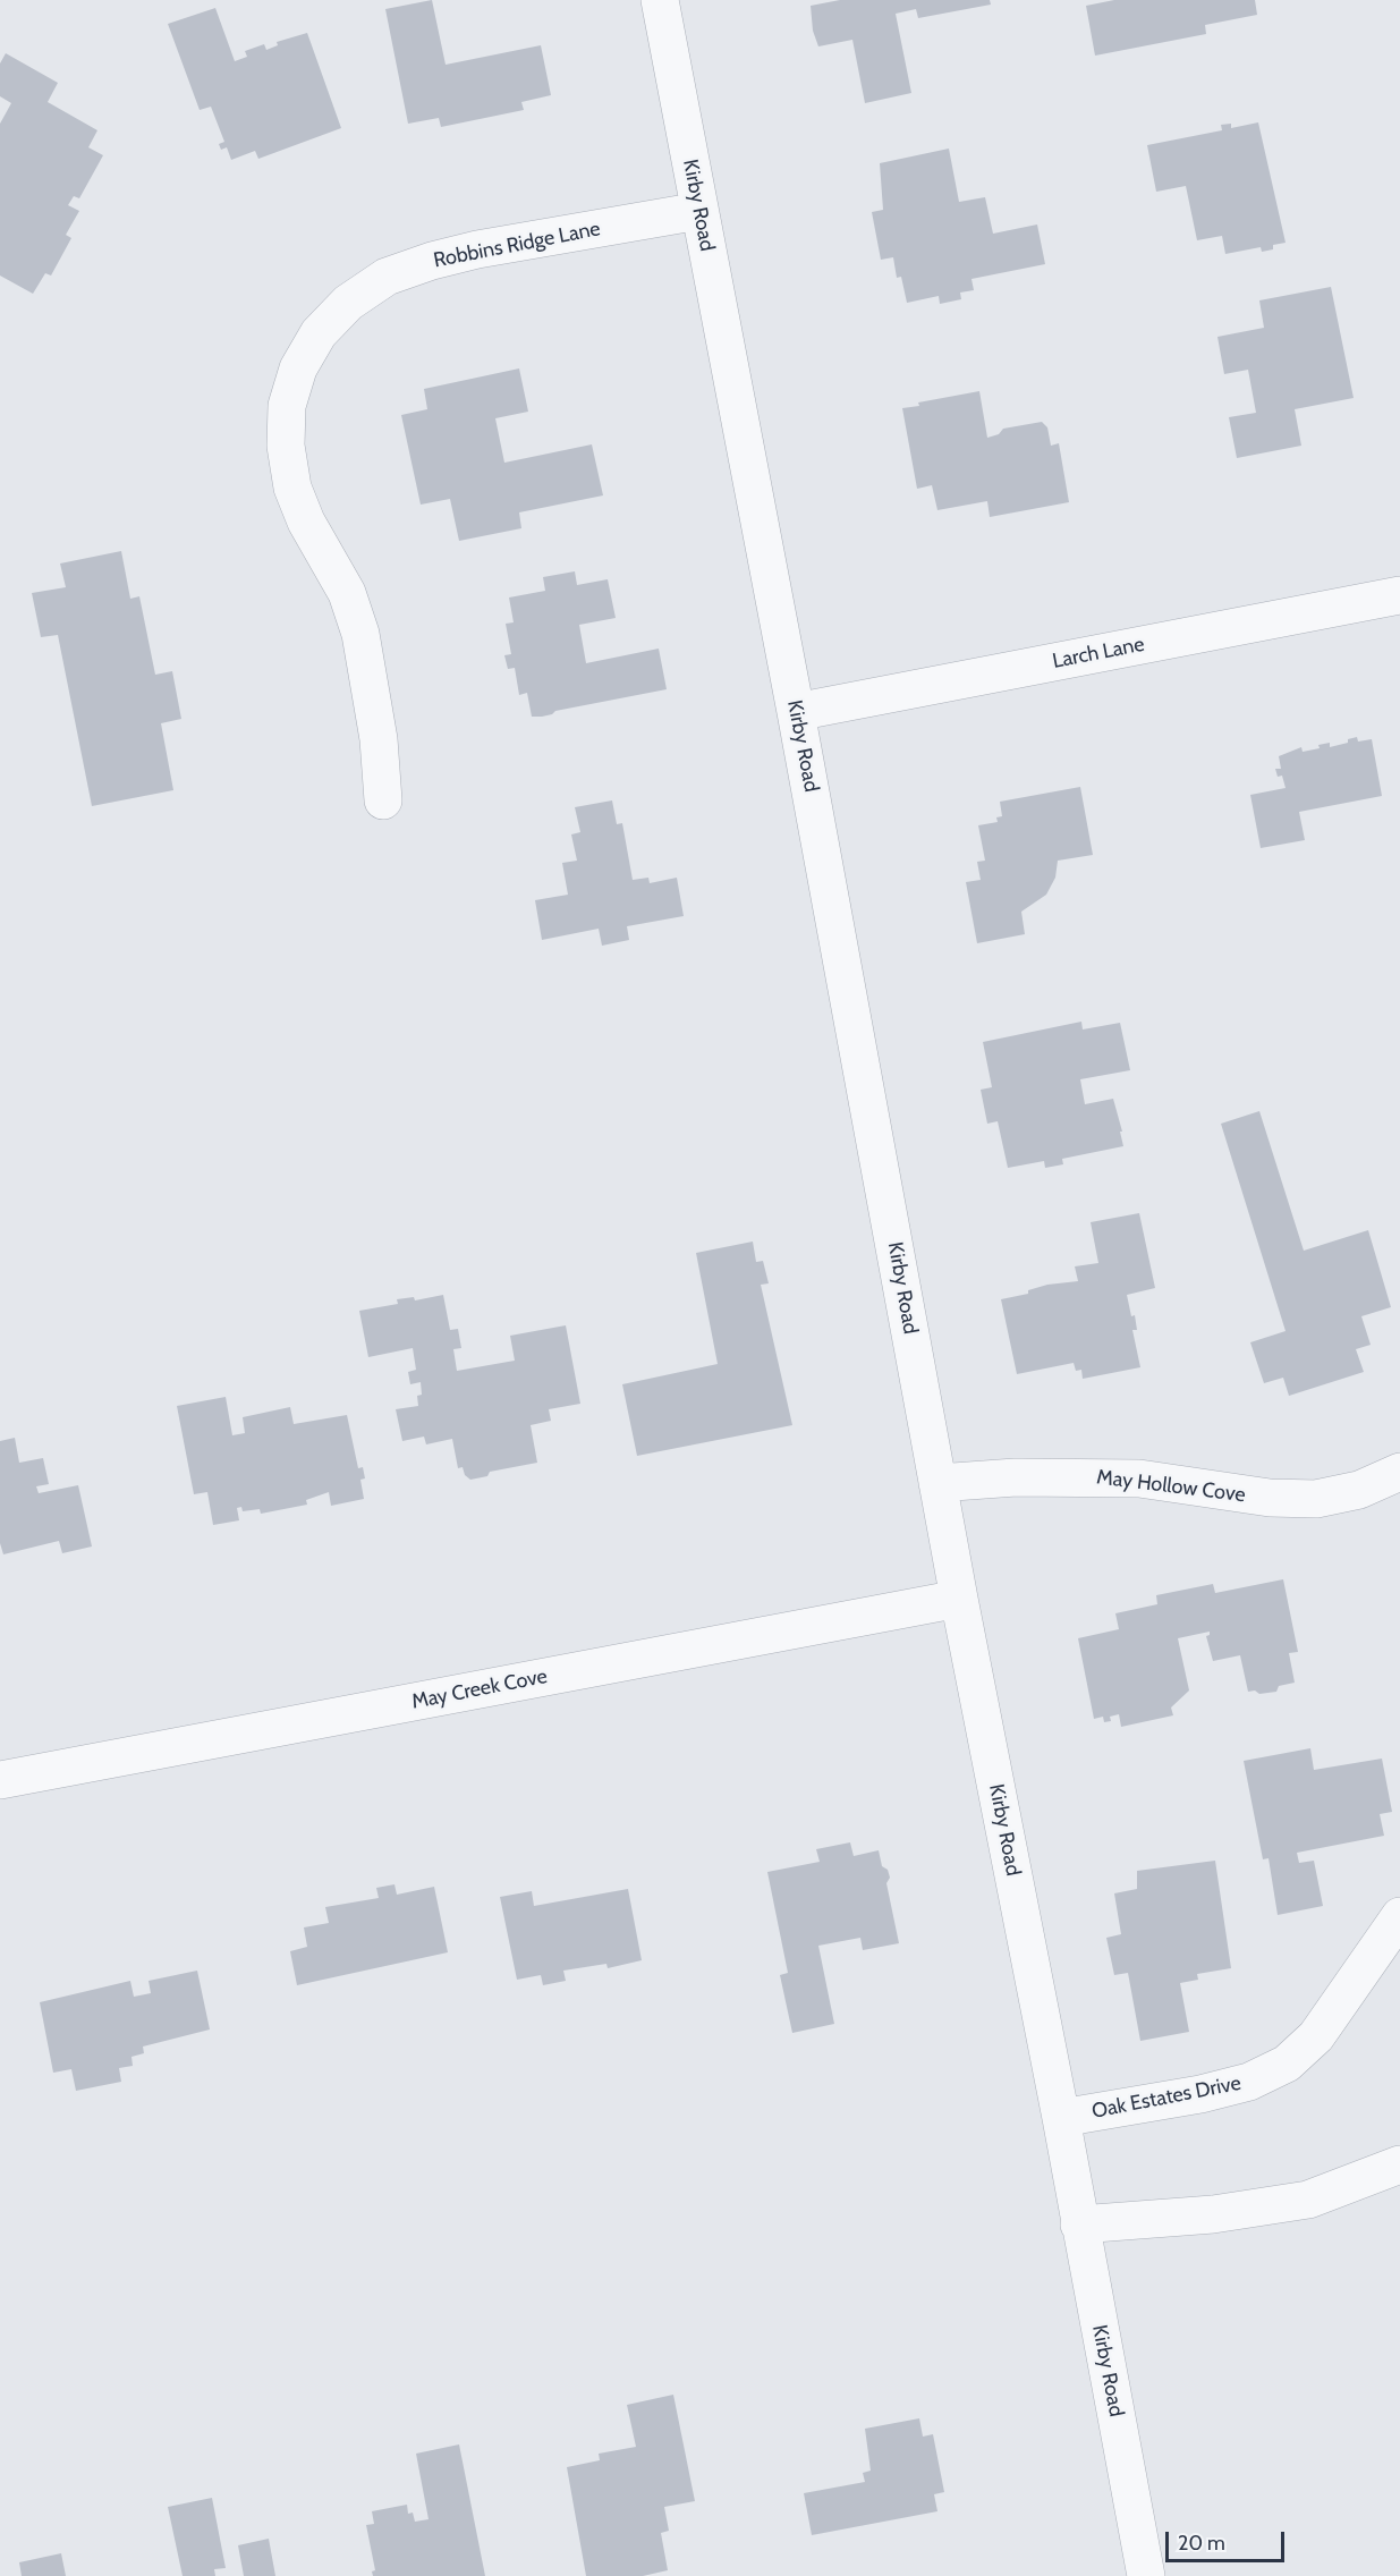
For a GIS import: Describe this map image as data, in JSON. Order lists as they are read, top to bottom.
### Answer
{
  "streets": {
    "street": [
      "Kirby Road",
      "Robbins Ridge Lane",
      "Larch Lane",
      "May Hollow Cove",
      "May Creek Cove",
      "Oak Estates Drive"
    ]
  },
  "crossings": [
    ["Kirby Road", "Robbins Ridge Lane"],
    ["Kirby Road", "Larch Lane"],
    ["Kirby Road", "May Hollow Cove"],
    ["Kirby Road", "May Creek Cove"],
    ["Kirby Road", "Oak Estates Drive"]
  ],
  "scale_bar": "20 m"
}
